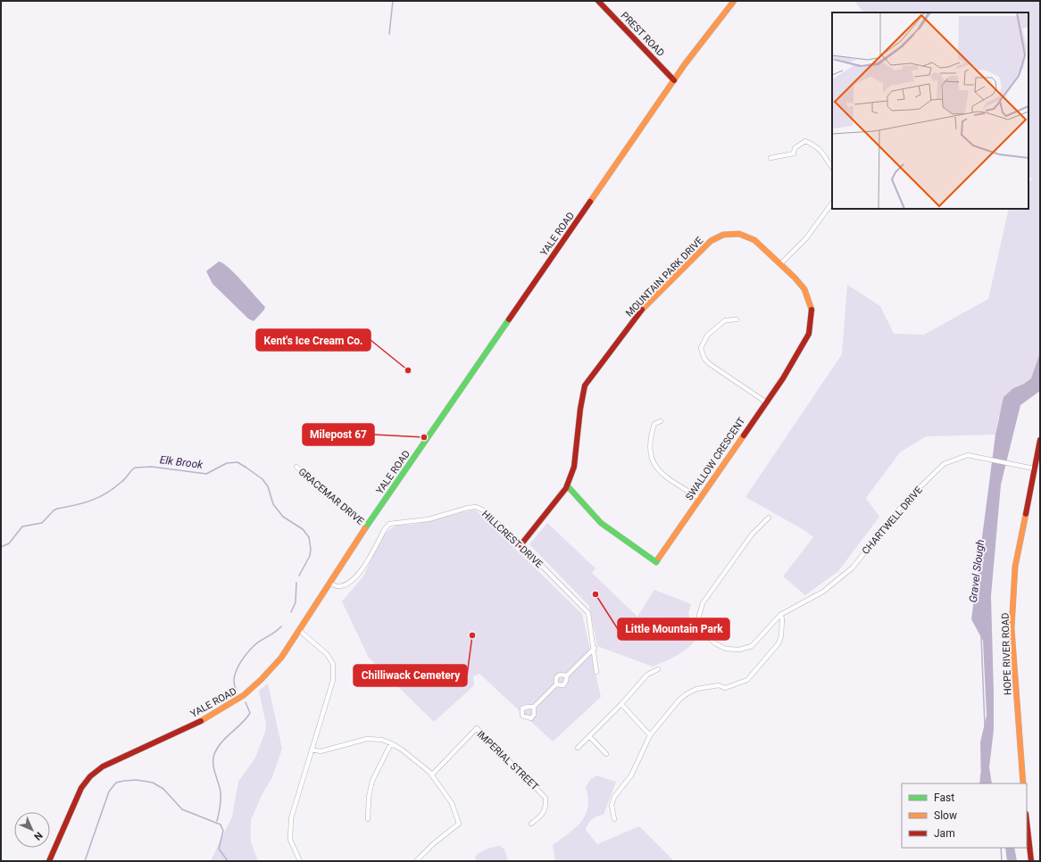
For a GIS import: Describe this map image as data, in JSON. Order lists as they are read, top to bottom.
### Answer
{
  "streets": {
    "street": [
      "PREST ROAD",
      "YALE ROAD",
      "MOUNTAIN PARK DRIVE",
      "SWALLOW CRESCENT",
      "GRACEMAR DRIVE",
      "CHARTWELL DRIVE",
      "HILLCREST DRIVE",
      "HOPE RIVER ROAD",
      "IMPERIAL STREET"
    ]
  },
  "crossings": [
    ["PREST ROAD", "YALE ROAD"],
    ["YALE ROAD", "GRACEMAR DRIVE"],
    ["YALE ROAD", "HILLCREST DRIVE"],
    ["MOUNTAIN PARK DRIVE", "SWALLOW CRESCENT"],
    ["MOUNTAIN PARK DRIVE", "HILLCREST DRIVE"],
    ["CHARTWELL DRIVE", "HOPE RIVER ROAD"]
  ],
  "water": ["Elk Brook", "Gravel Slough"],
  "places": [
    "Kent's Ice Cream Co.",
    "Milepost 67",
    "Little Mountain Park",
    "Chilliwack Cemetery"
  ],
  "legend": ["Fast", "Slow", "Jam"],
  "north": "bottom right"
}
